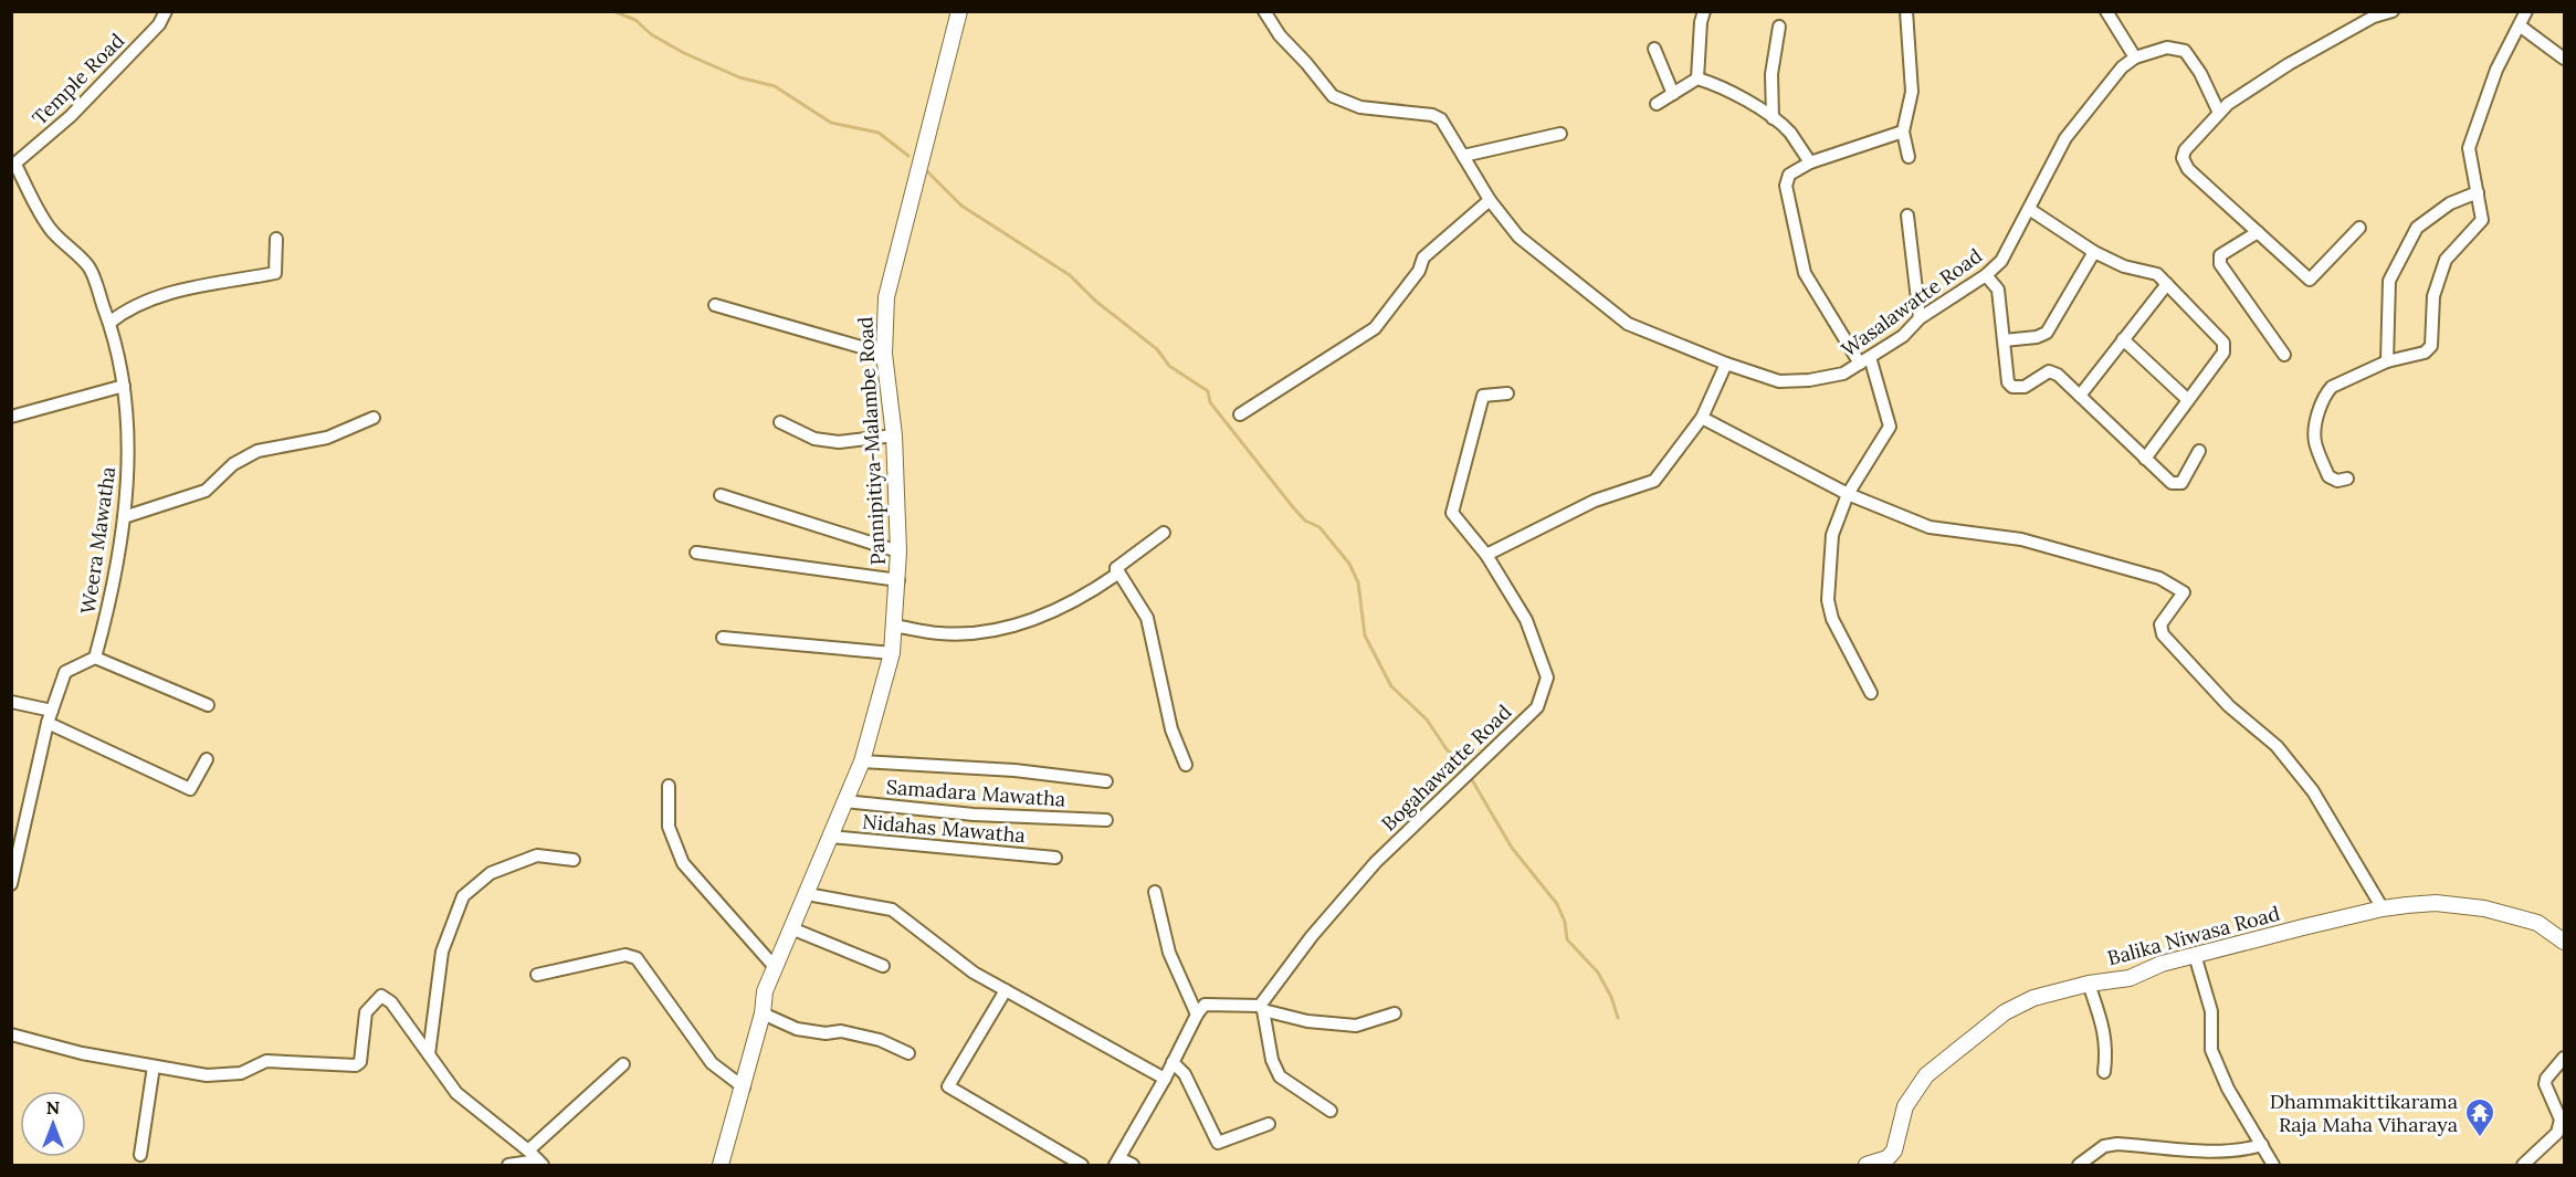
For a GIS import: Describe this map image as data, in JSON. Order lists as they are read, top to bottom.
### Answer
{
  "streets": {
    "street": [
      "Temple Road",
      "Wasalawatte Road",
      "Pannipitiya-Malambe Road",
      "Weera Mawatha",
      "Bogahawatte Road",
      "Samadara Mawatha",
      "Nidahas Mawatha",
      "Balika Niwasa Road"
    ]
  },
  "crossings": [
    ["Temple Road", "Weera Mawatha"],
    ["Pannipitiya-Malambe Road", "Samadara Mawatha"],
    ["Pannipitiya-Malambe Road", "Nidahas Mawatha"]
  ],
  "places": {
    "temple": ["Dhammakittikarama Raja Maha Viharaya"]
  },
  "north": "top"
}
